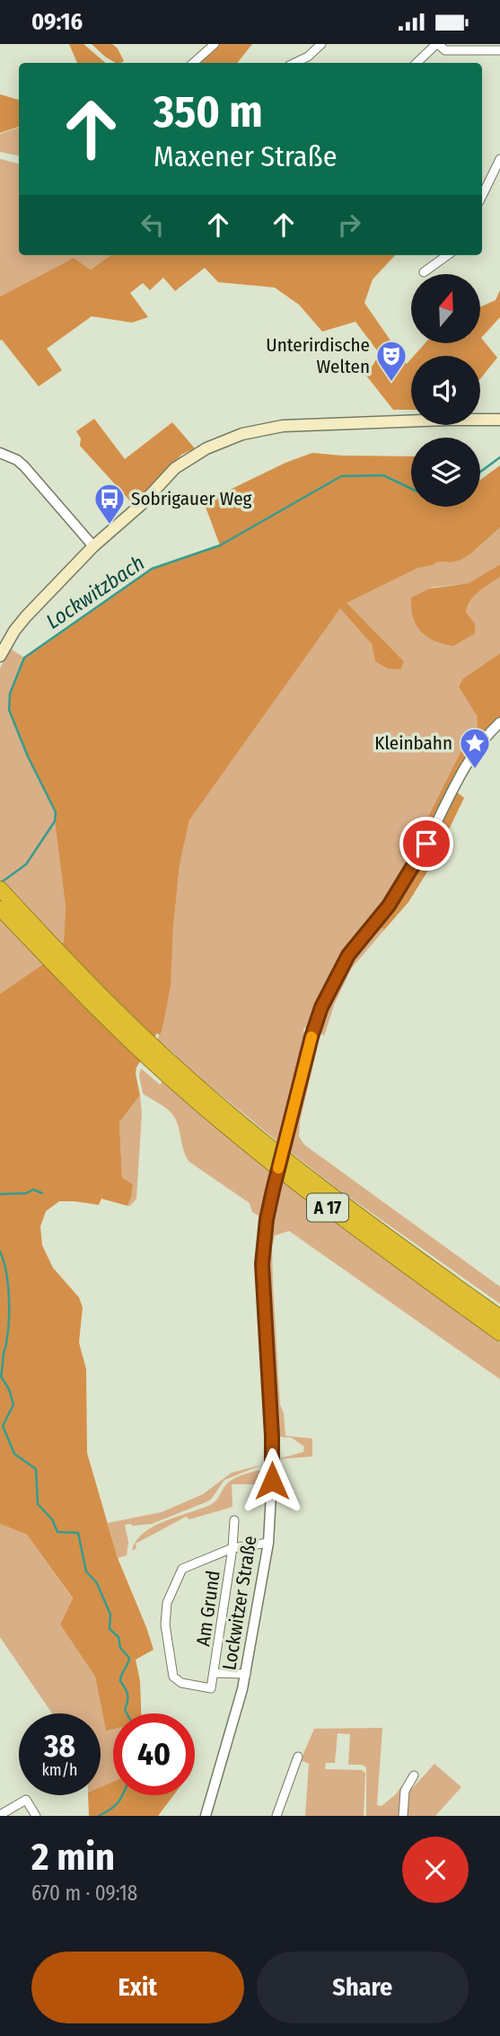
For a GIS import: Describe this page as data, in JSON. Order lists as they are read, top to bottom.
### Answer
{
  "streets": {
    "highway": ["A 17"],
    "street": ["Lockwitzer Straße", "Am Grund"]
  },
  "crossings": [
    ["Lockwitzer Straße", "Am Grund"]
  ],
  "water": ["Lockwitzbach"],
  "places": {
    "theatre": ["Unterirdische Welten"],
    "bus stop": ["Sobrigauer Weg"],
    "place": ["Kleinbahn"]
  },
  "north": "top",
  "page": {
    "status": "09:16",
    "turn": ["350 m", "Maxener Straße"],
    "speed": "38 km/h",
    "limit": "40",
    "heading": ["2 min", "670 m · 09:18"],
    "buttons": ["Exit", "Share"]
  }
}
